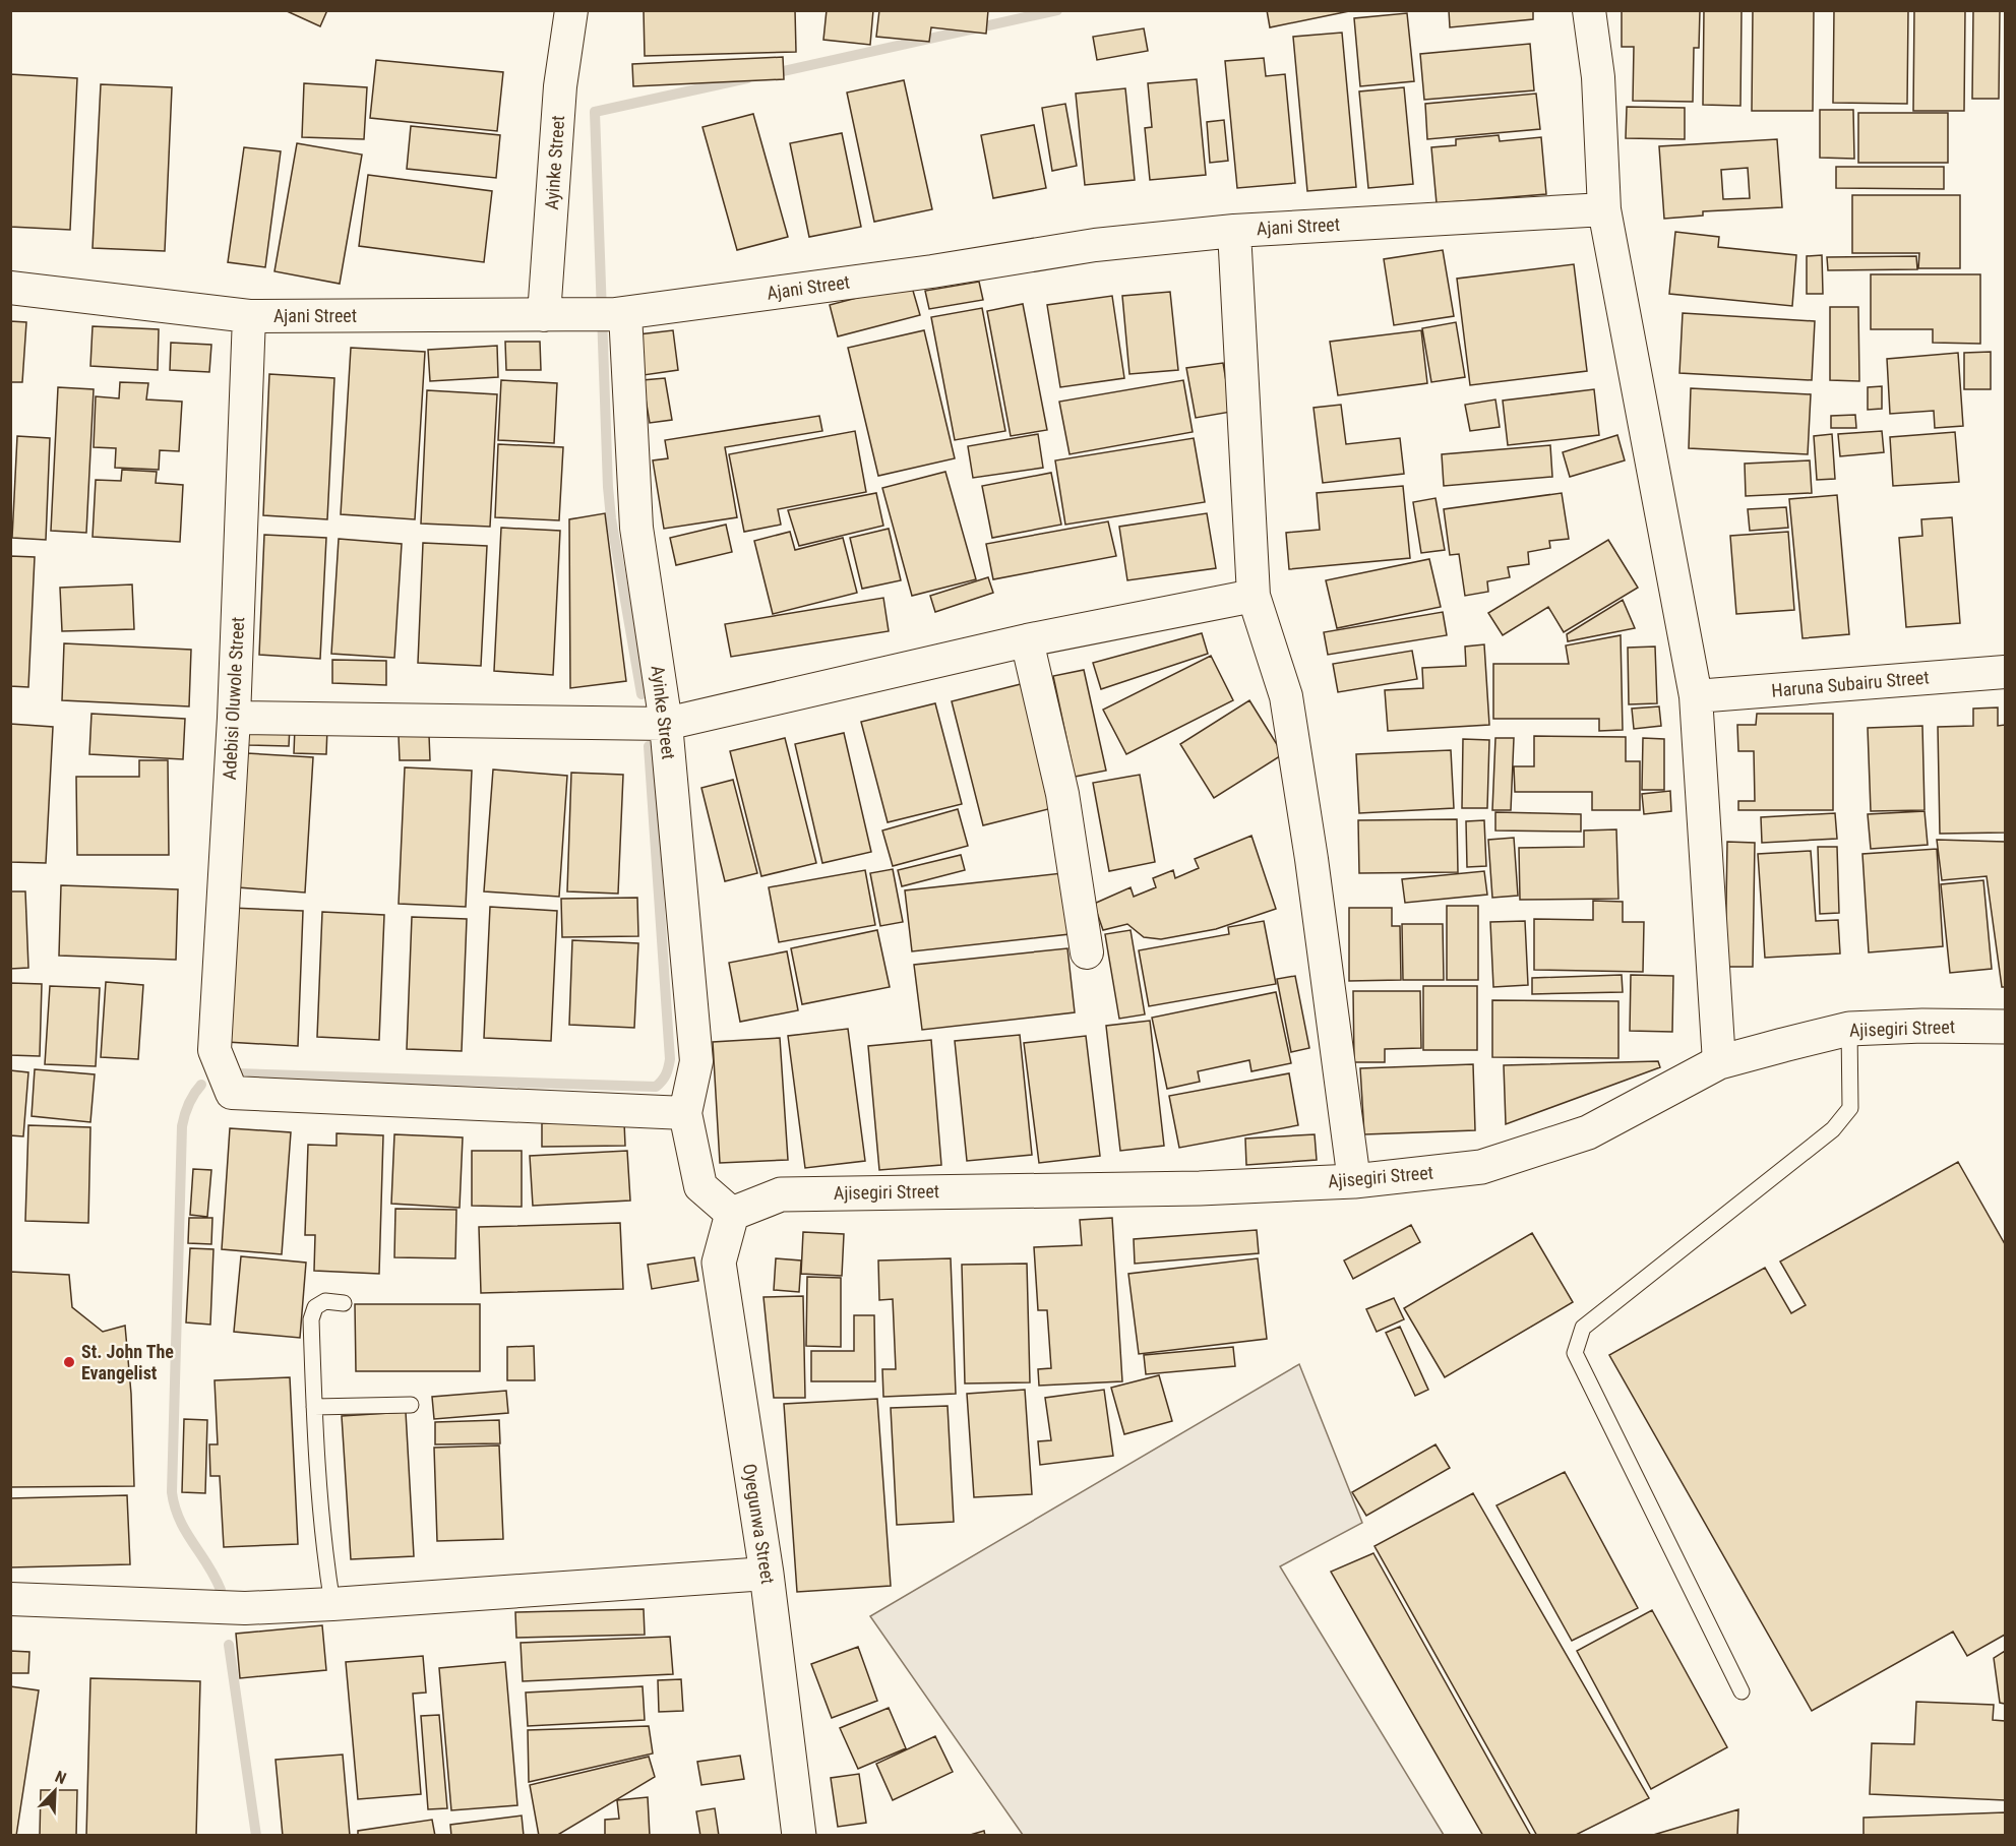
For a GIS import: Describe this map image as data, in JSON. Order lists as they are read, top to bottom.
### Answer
{
  "streets": {
    "street": [
      "Ayinke Street",
      "Ajani Street",
      "Haruna Subairu Street",
      "Adebisi Oluwole Street",
      "Ajisegiri Street",
      "Oyegunwa Street"
    ]
  },
  "crossings": [
    ["Ayinke Street", "Ajani Street"],
    ["Ayinke Street", "Adebisi Oluwole Street"],
    ["Ajani Street", "Adebisi Oluwole Street"],
    ["Ajisegiri Street", "Oyegunwa Street"]
  ],
  "places": ["St. John The Evangelist"],
  "north": "top right"
}
